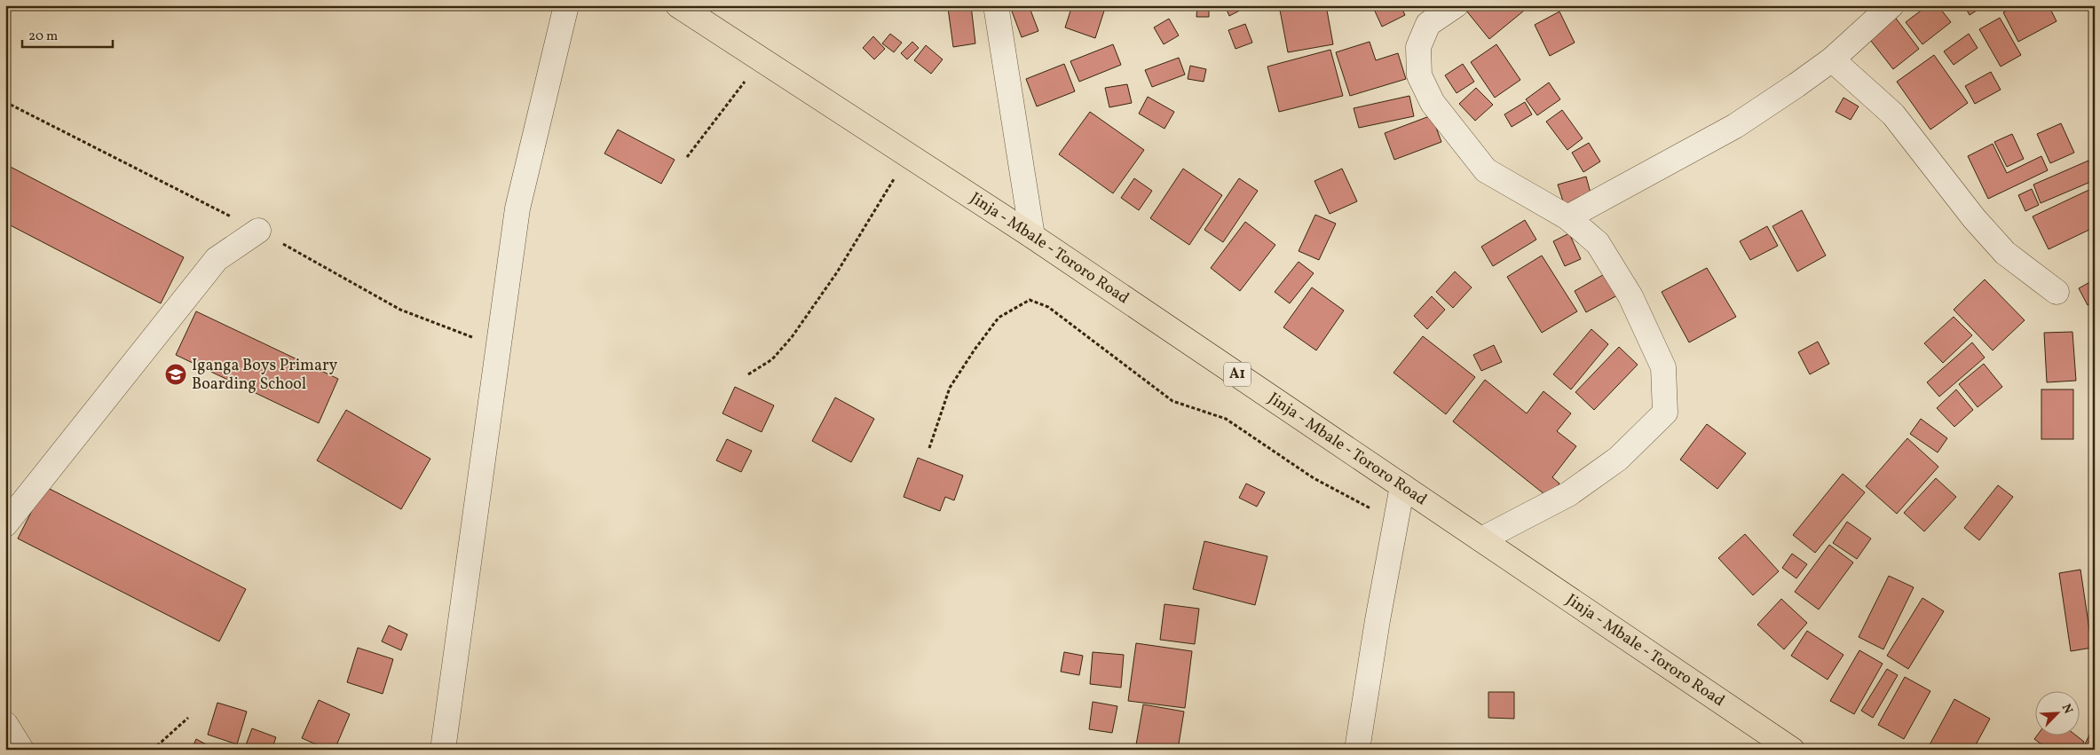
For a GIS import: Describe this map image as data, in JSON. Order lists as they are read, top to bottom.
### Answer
{
  "streets": {
    "main road": ["Jinja - Mbale - Tororo Road", "A1"]
  },
  "places": {
    "school or university": ["Iganga Boys Primary Boarding School"]
  },
  "scale_bar": "20 m",
  "north": "top right"
}
